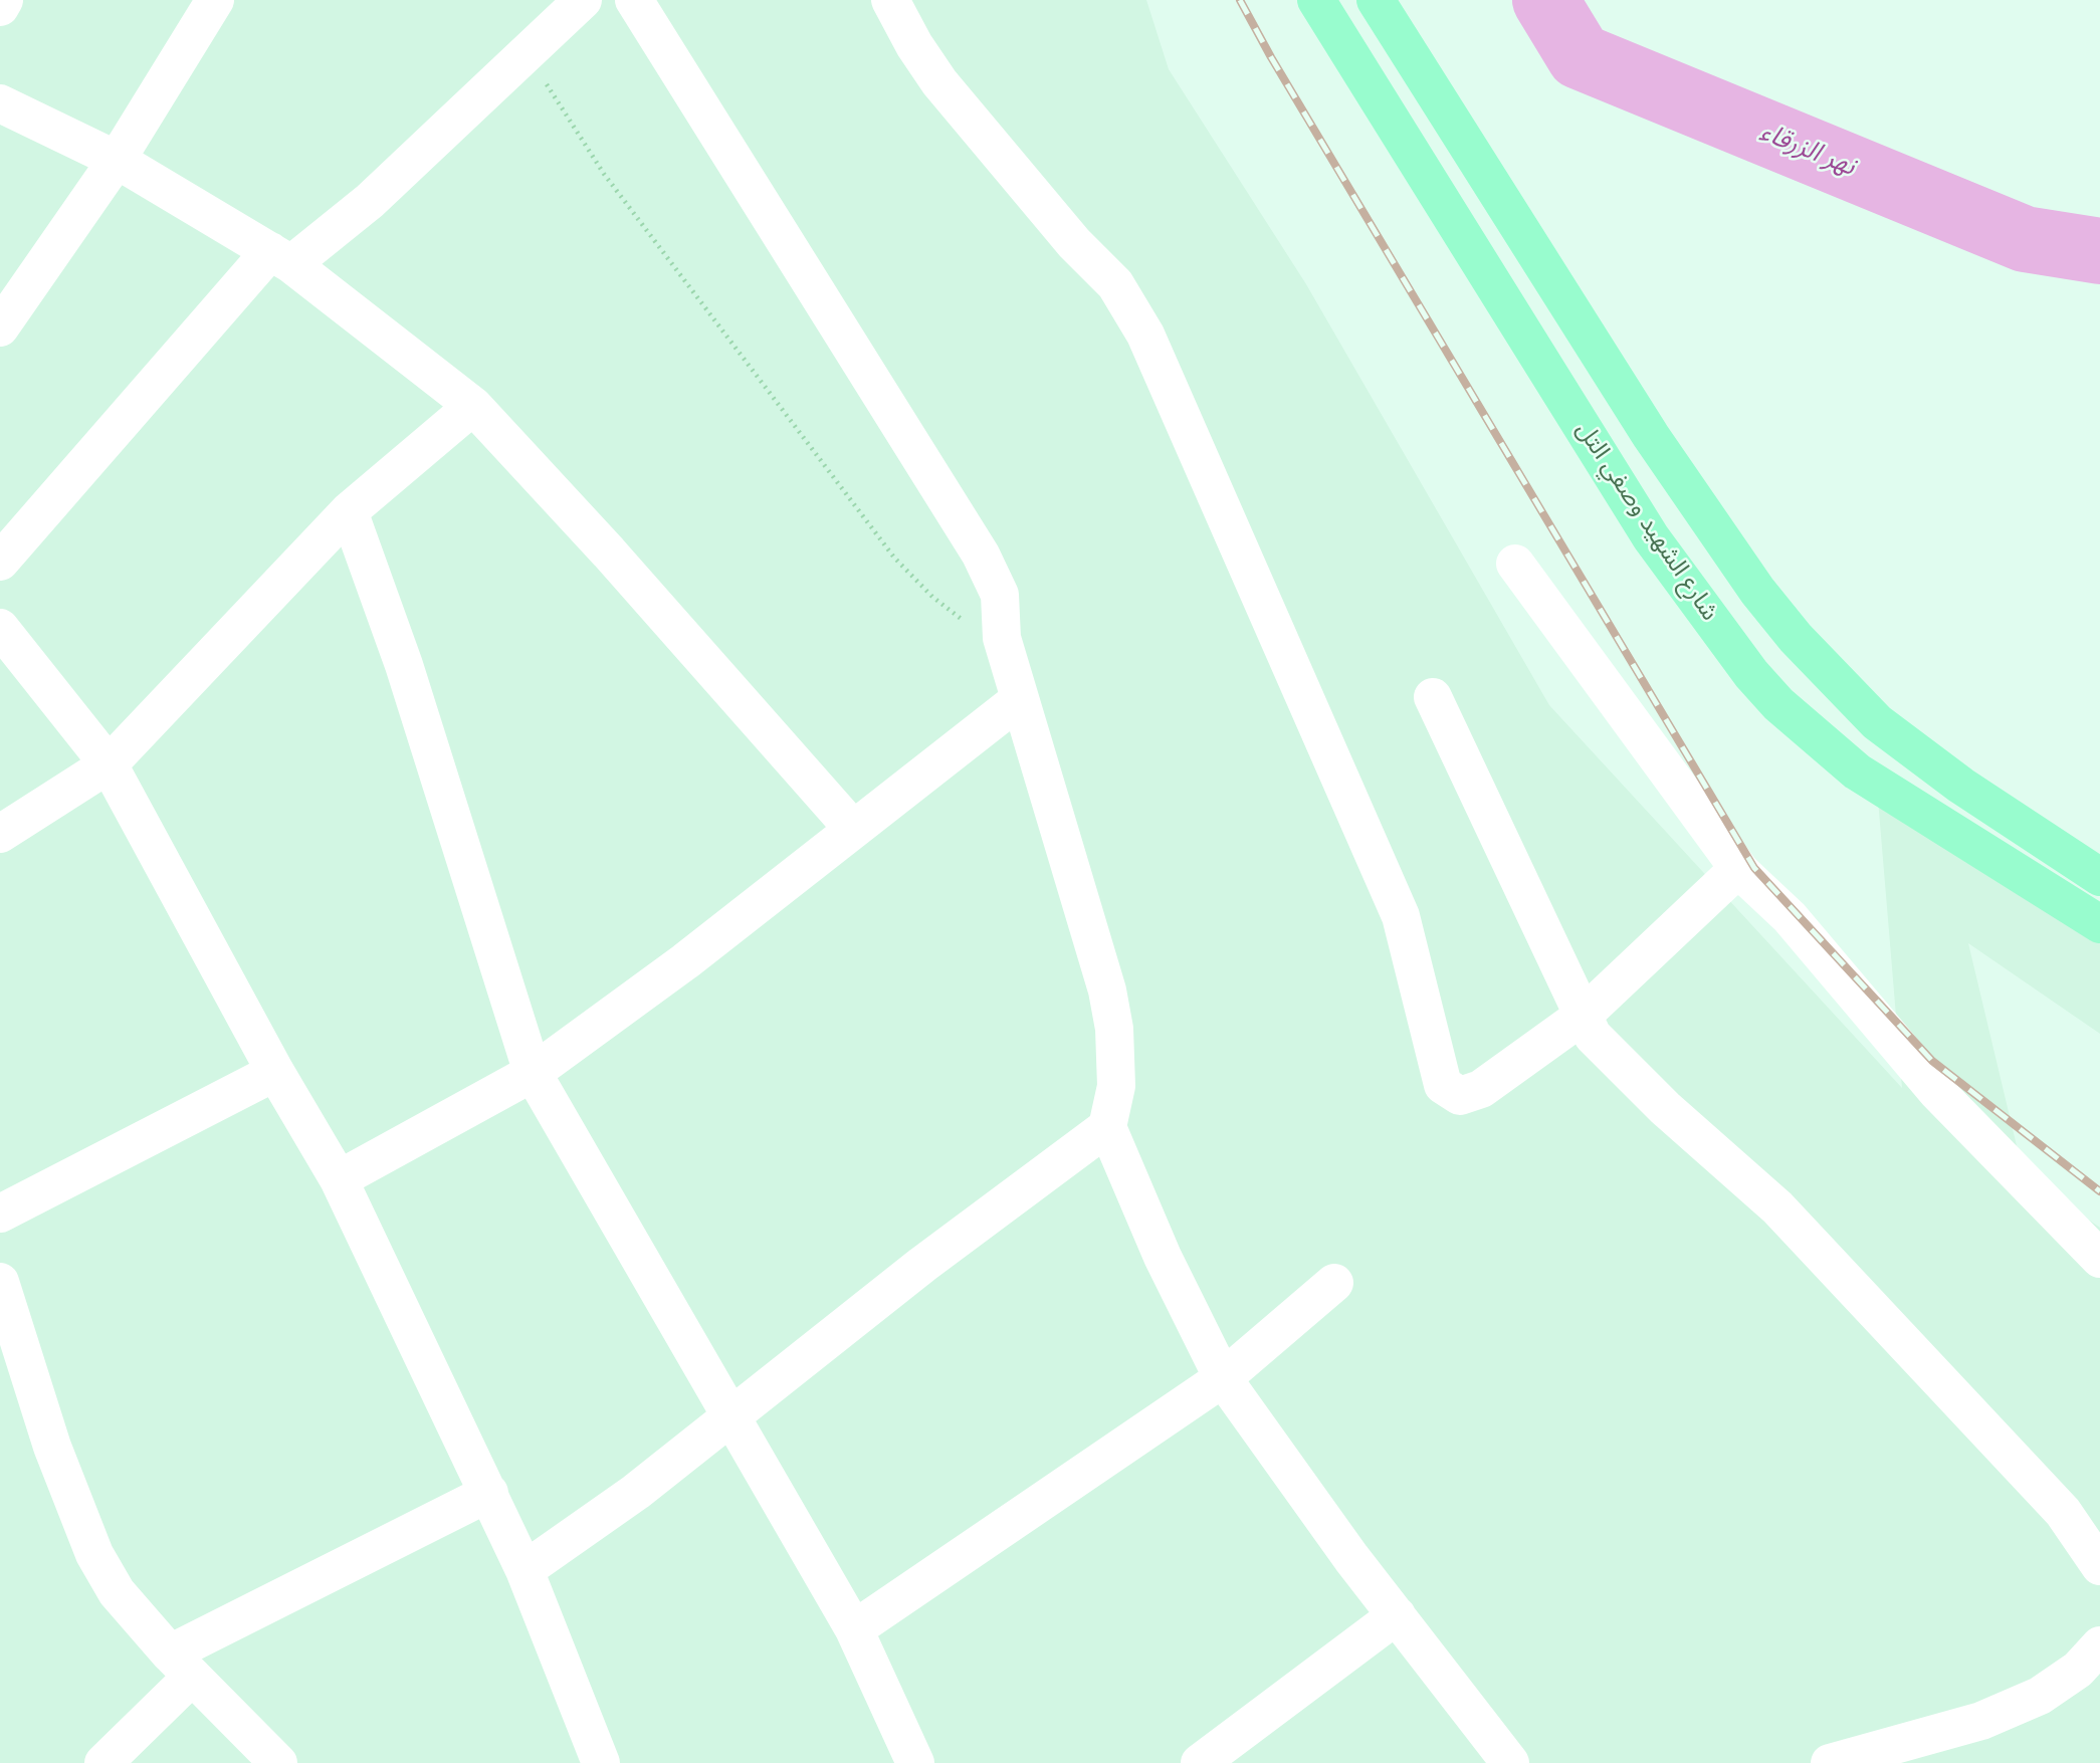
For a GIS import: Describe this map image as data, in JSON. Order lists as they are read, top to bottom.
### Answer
{
  "streets": {
    "main road": ["شارع الشهيد وصفي التل"]
  },
  "water": ["نهر الزرقاء"]
}
